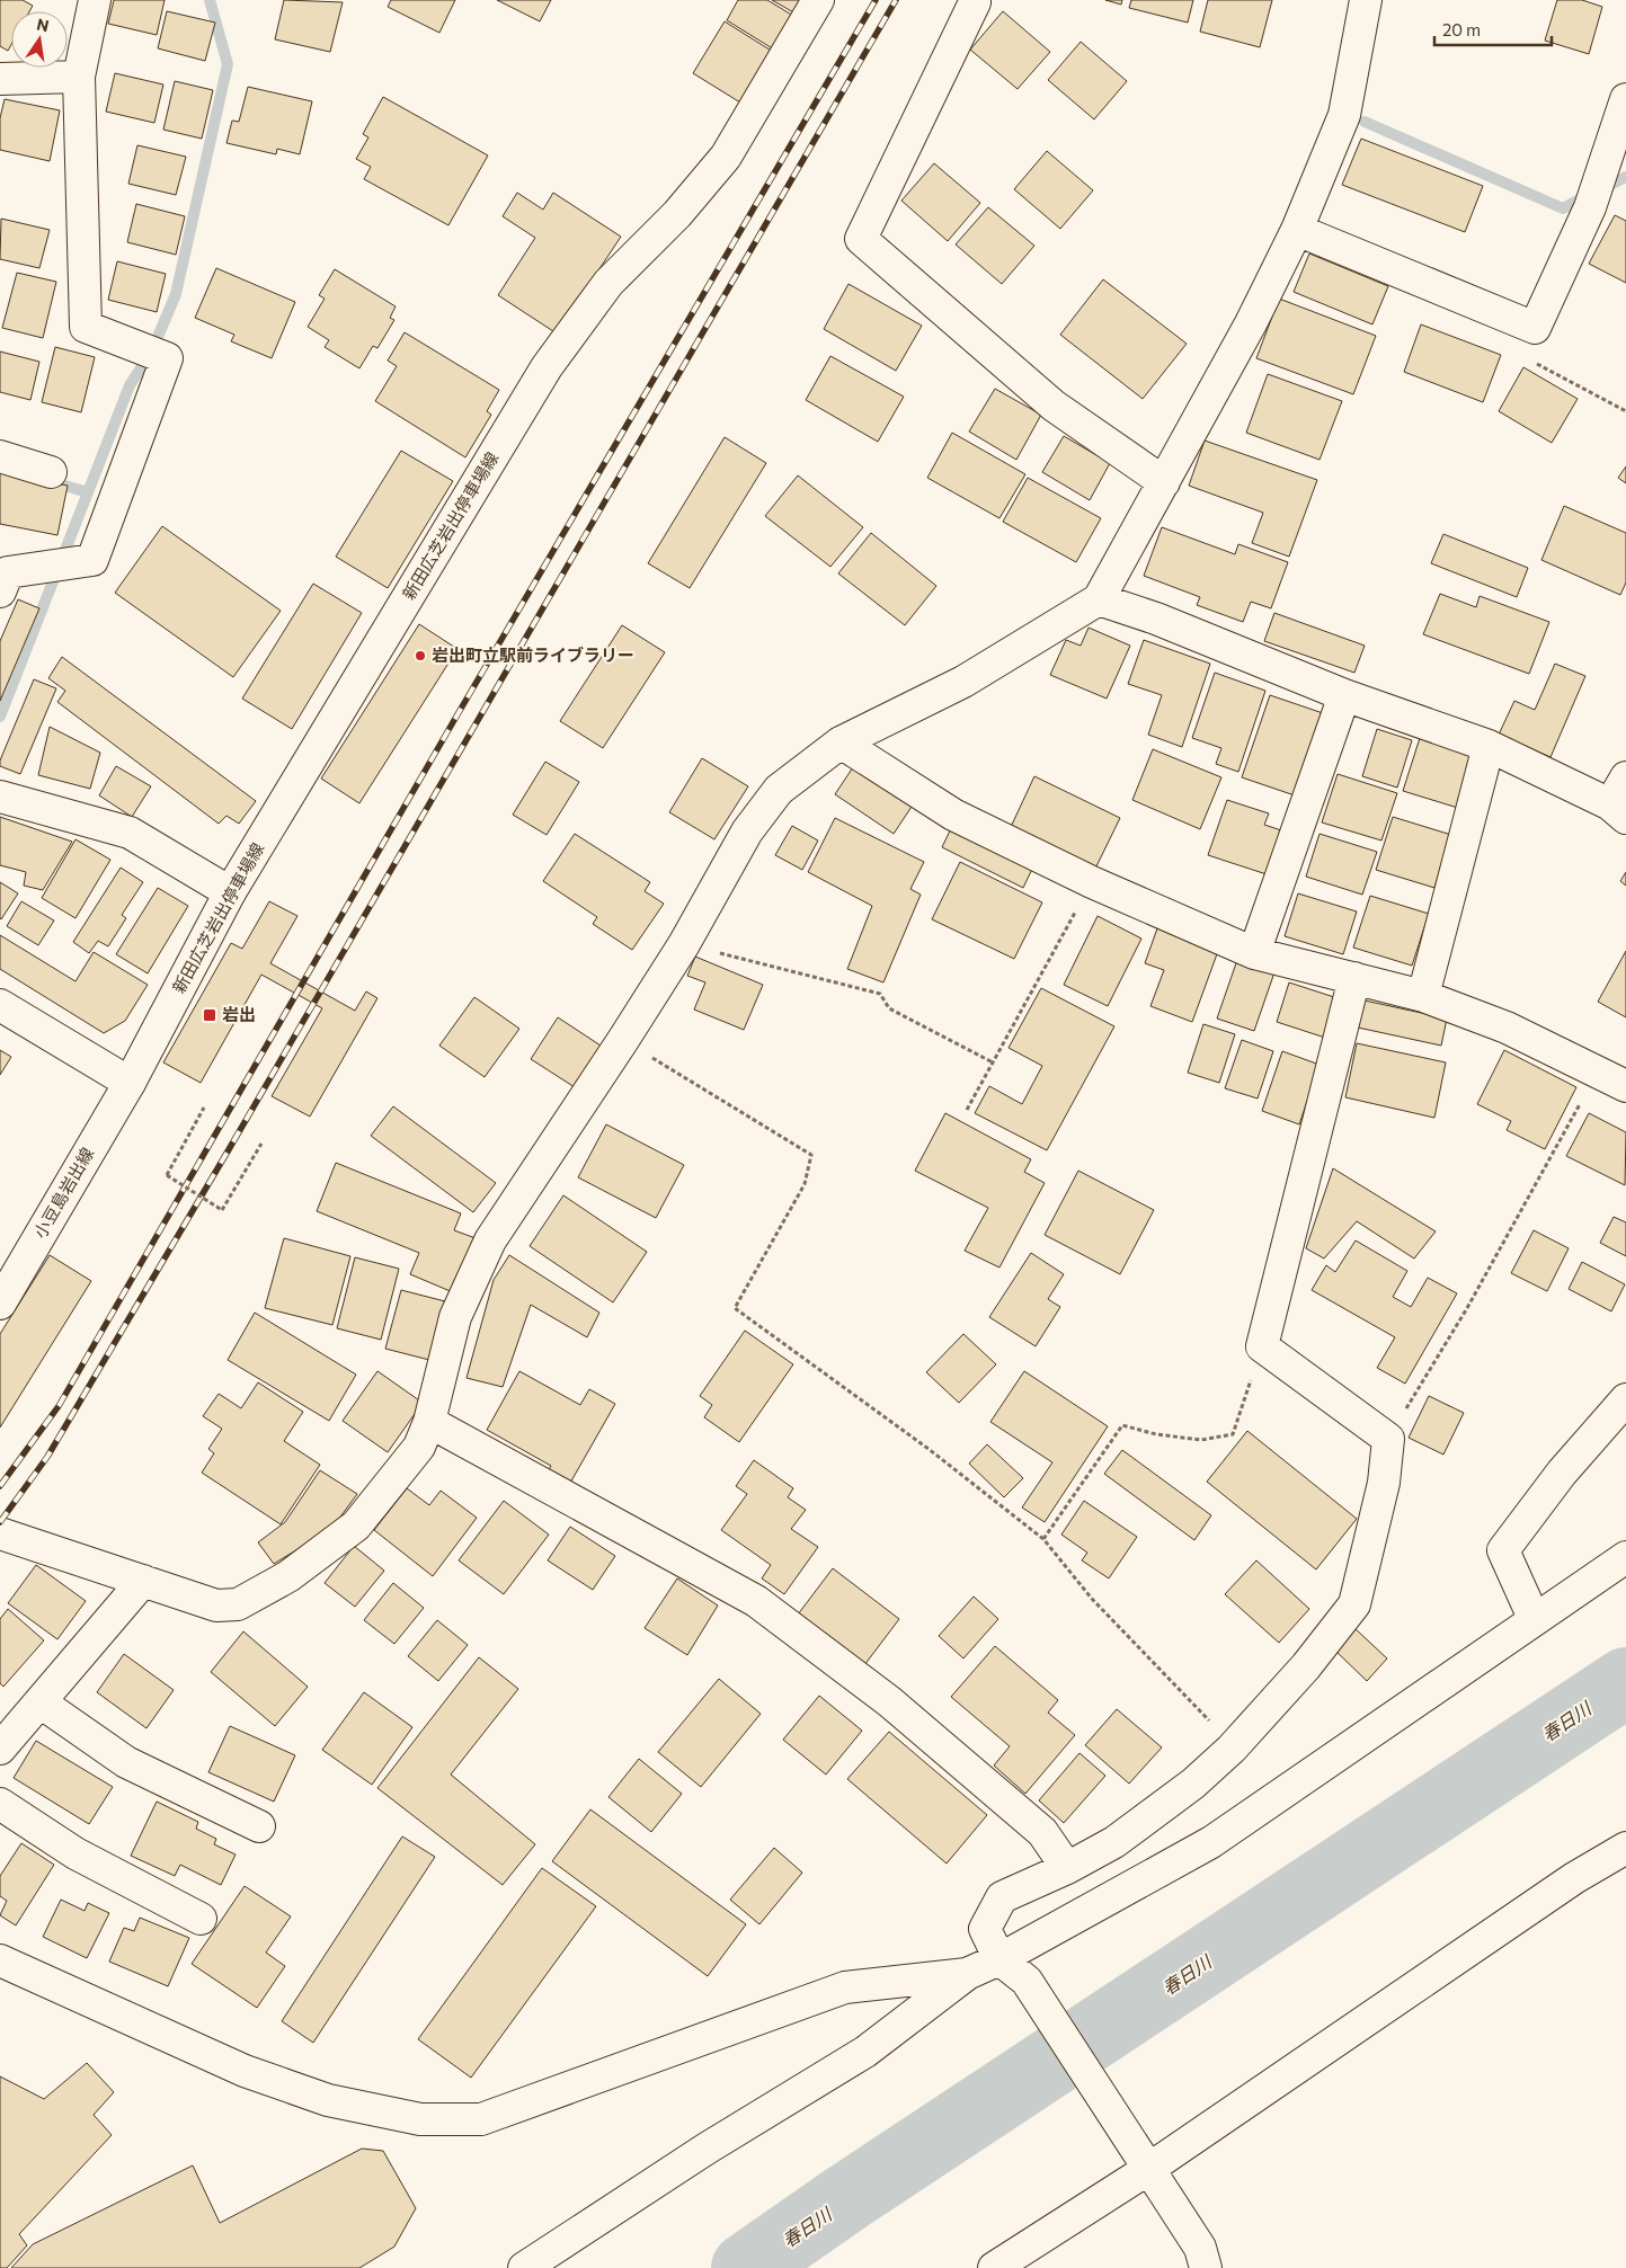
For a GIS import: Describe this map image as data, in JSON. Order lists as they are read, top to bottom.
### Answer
{
  "streets": {
    "street": ["新田広芝岩出停車場線", "小豆島岩出線"]
  },
  "crossings": [
    ["新田広芝岩出停車場線", "小豆島岩出線"]
  ],
  "water": ["春日川"],
  "places": {
    "other": ["岩出町立駅前ライブラリー"],
    "transit": ["岩出"]
  },
  "scale_bar": "20 m",
  "north": "top"
}
